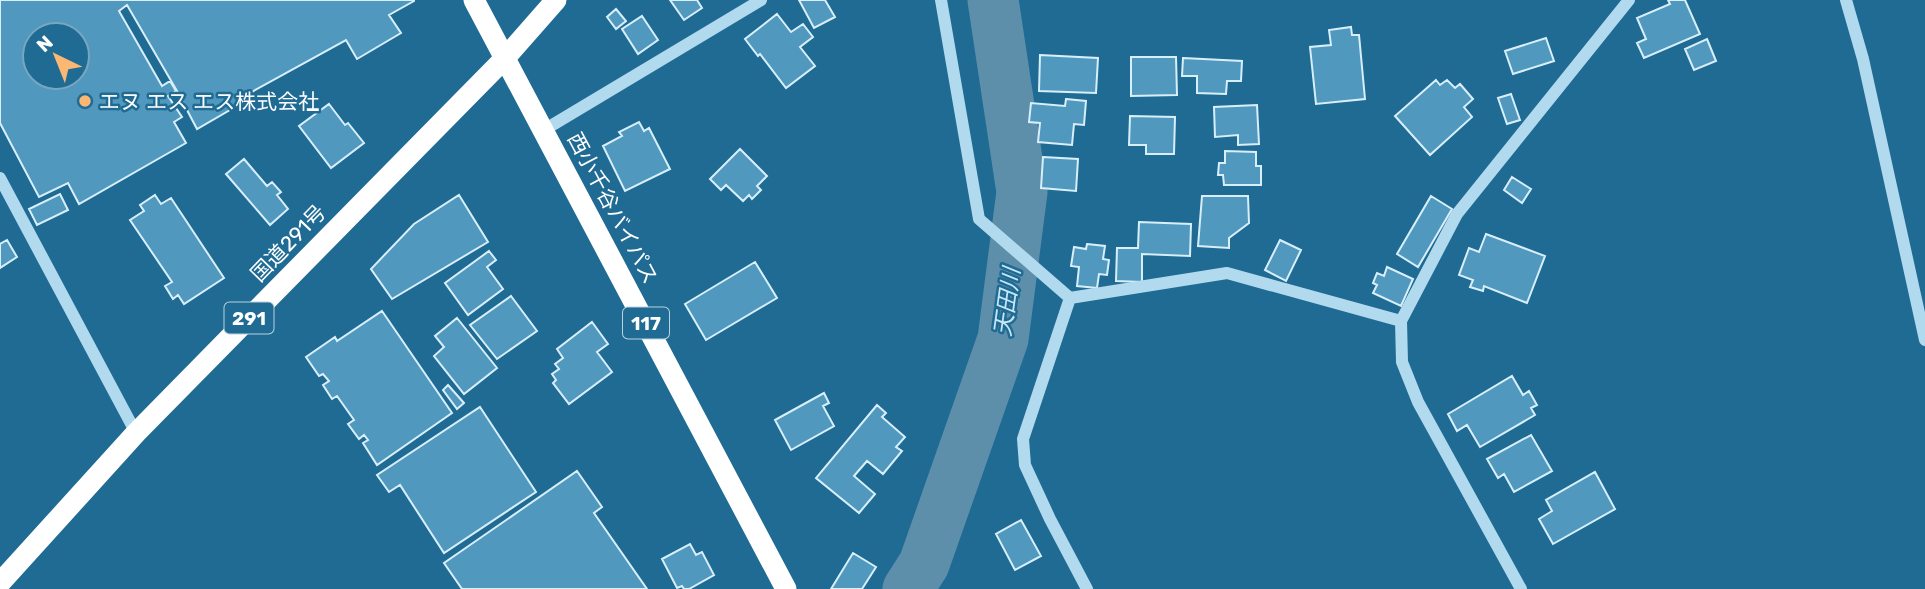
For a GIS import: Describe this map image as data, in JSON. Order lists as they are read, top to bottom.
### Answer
{
  "streets": {
    "highway": [
      "西小千谷バイパス",
      "国道291号",
      "291",
      "117"
    ]
  },
  "crossings": [
    ["西小千谷バイパス", "国道291号"]
  ],
  "water": ["天田川"],
  "places": ["エヌ エス エス株式会社"],
  "north": "top left"
}
